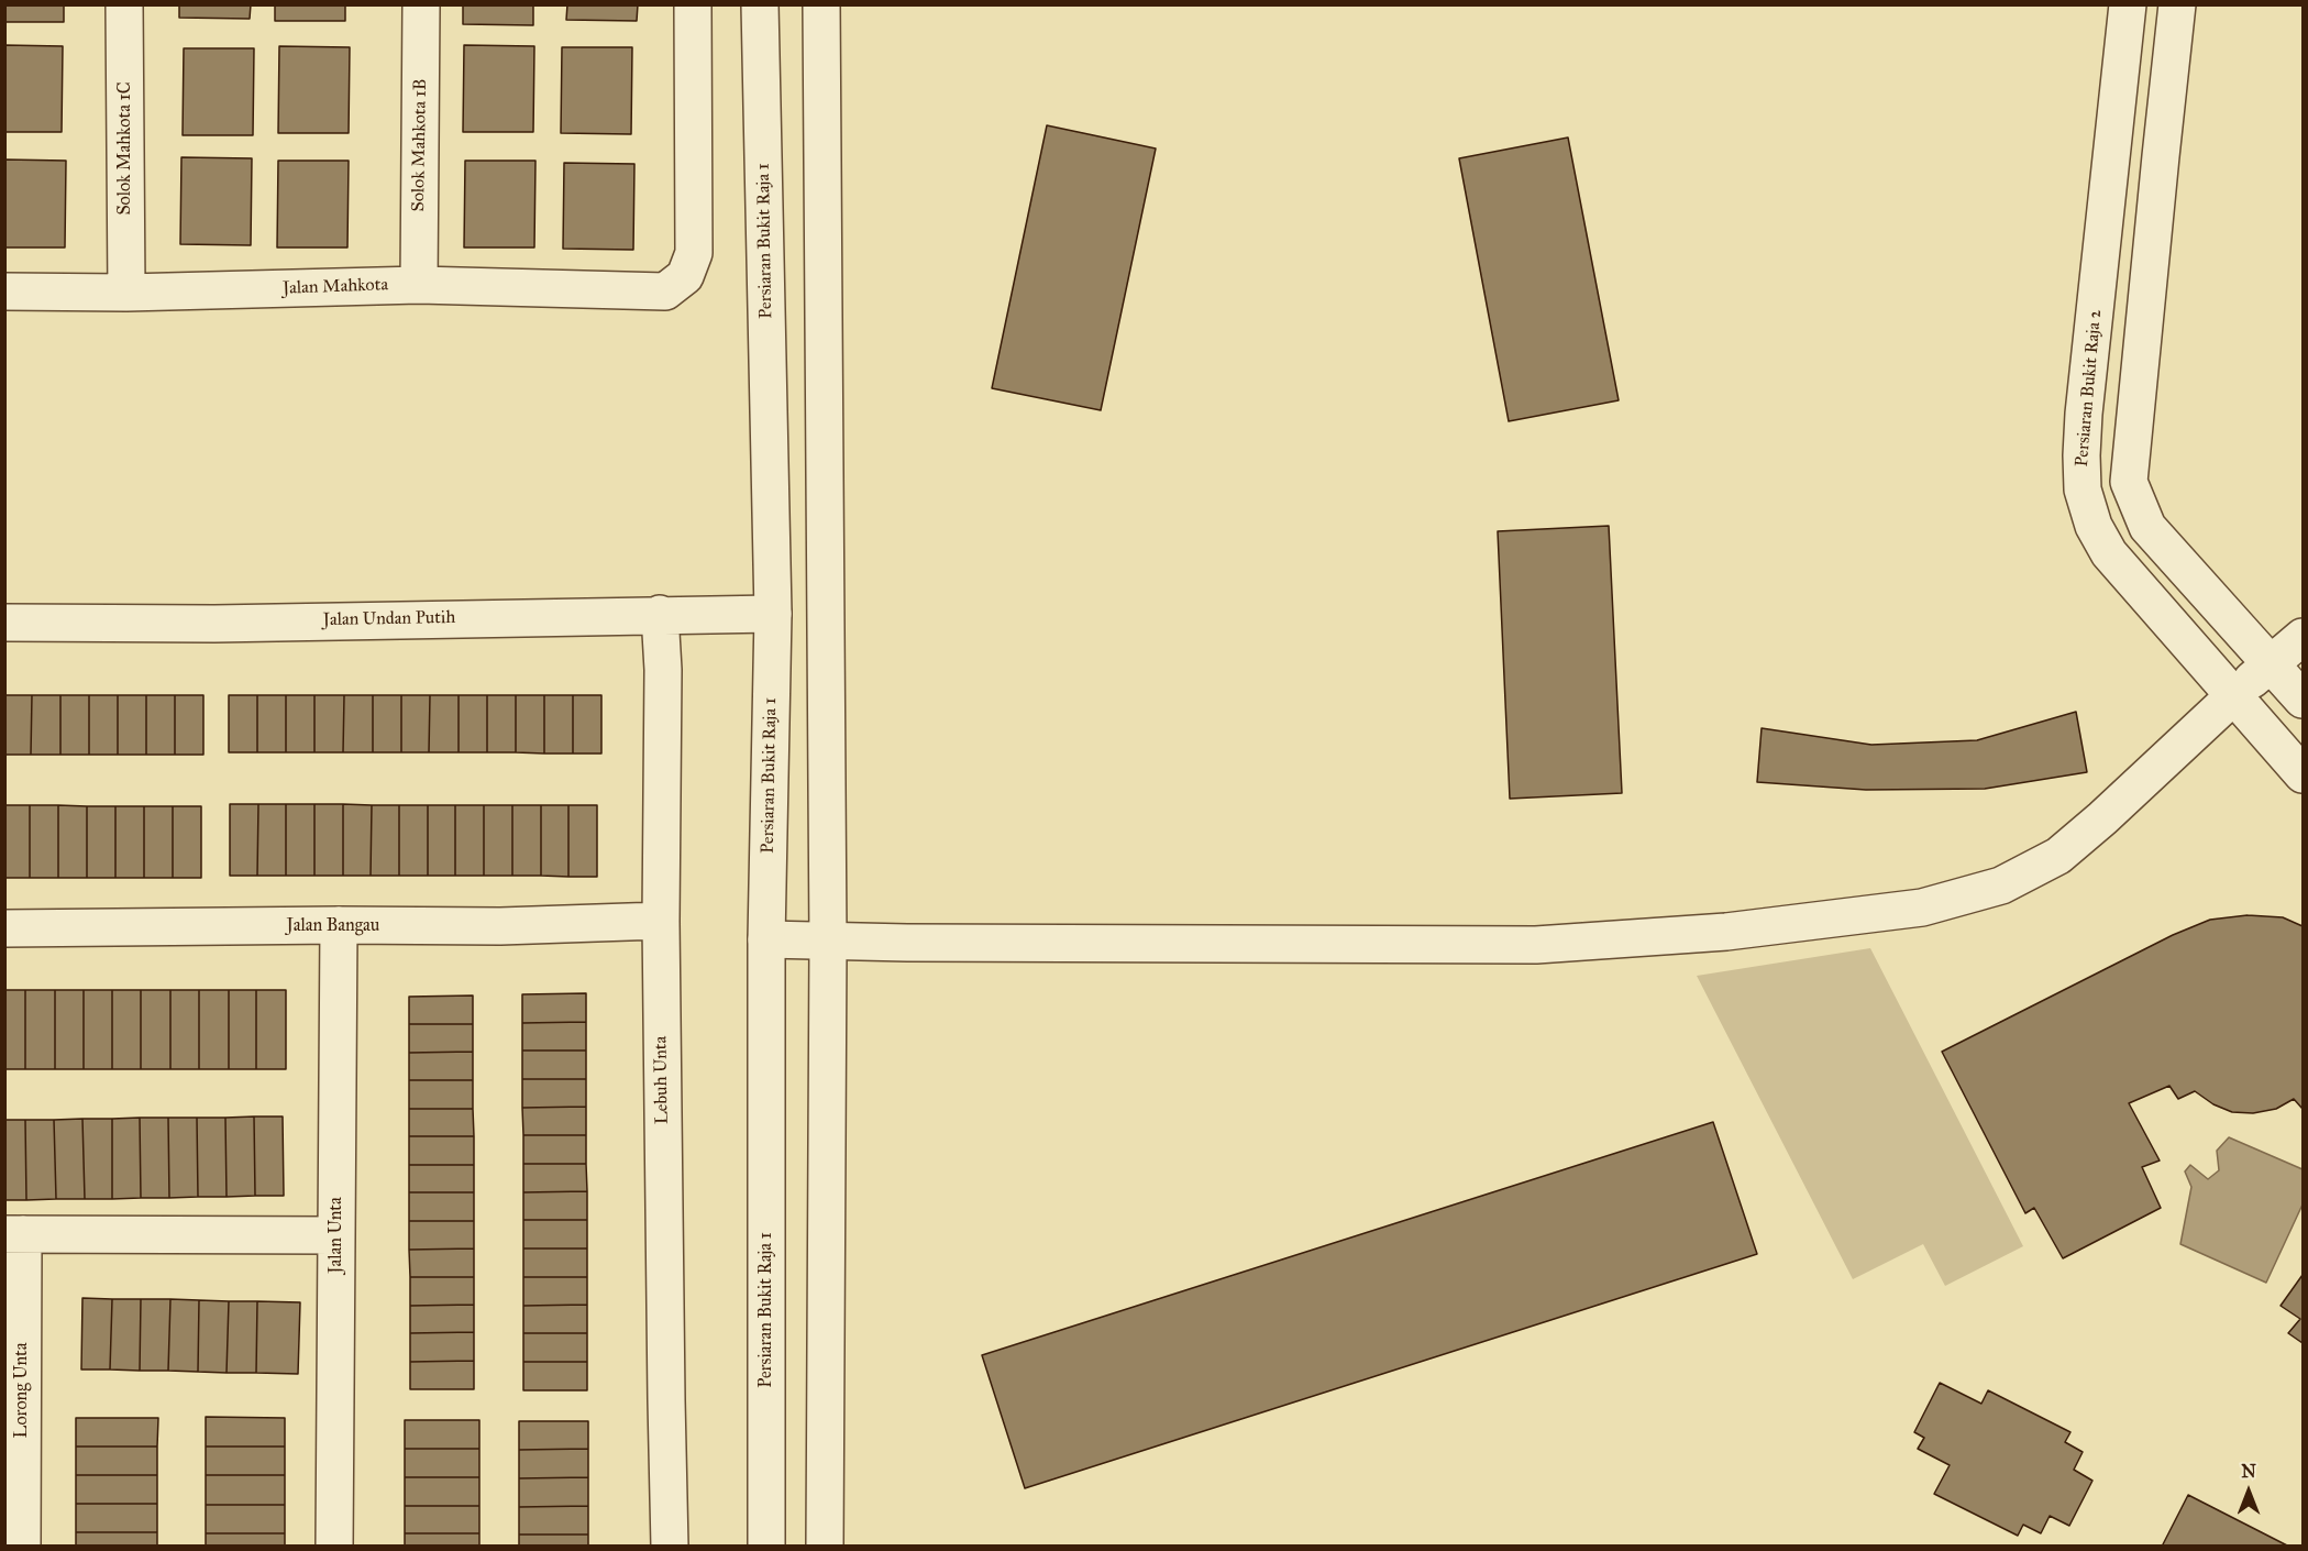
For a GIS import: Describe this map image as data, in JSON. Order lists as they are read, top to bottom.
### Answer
{
  "streets": {
    "street": [
      "Solok Mahkota 1B",
      "Solok Mahkota 1C",
      "Persiaran Bukit Raja 1",
      "Jalan Mahkota",
      "Persiaran Bukit Raja 2",
      "Jalan Undan Putih",
      "Jalan Bangau",
      "Lebuh Unta",
      "Jalan Unta",
      "Lorong Unta"
    ]
  },
  "crossings": [
    ["Solok Mahkota 1B", "Jalan Mahkota"],
    ["Solok Mahkota 1C", "Jalan Mahkota"],
    ["Persiaran Bukit Raja 1", "Jalan Undan Putih"],
    ["Jalan Undan Putih", "Lebuh Unta"],
    ["Jalan Bangau", "Lebuh Unta"],
    ["Jalan Bangau", "Jalan Unta"]
  ],
  "north": "top"
}
